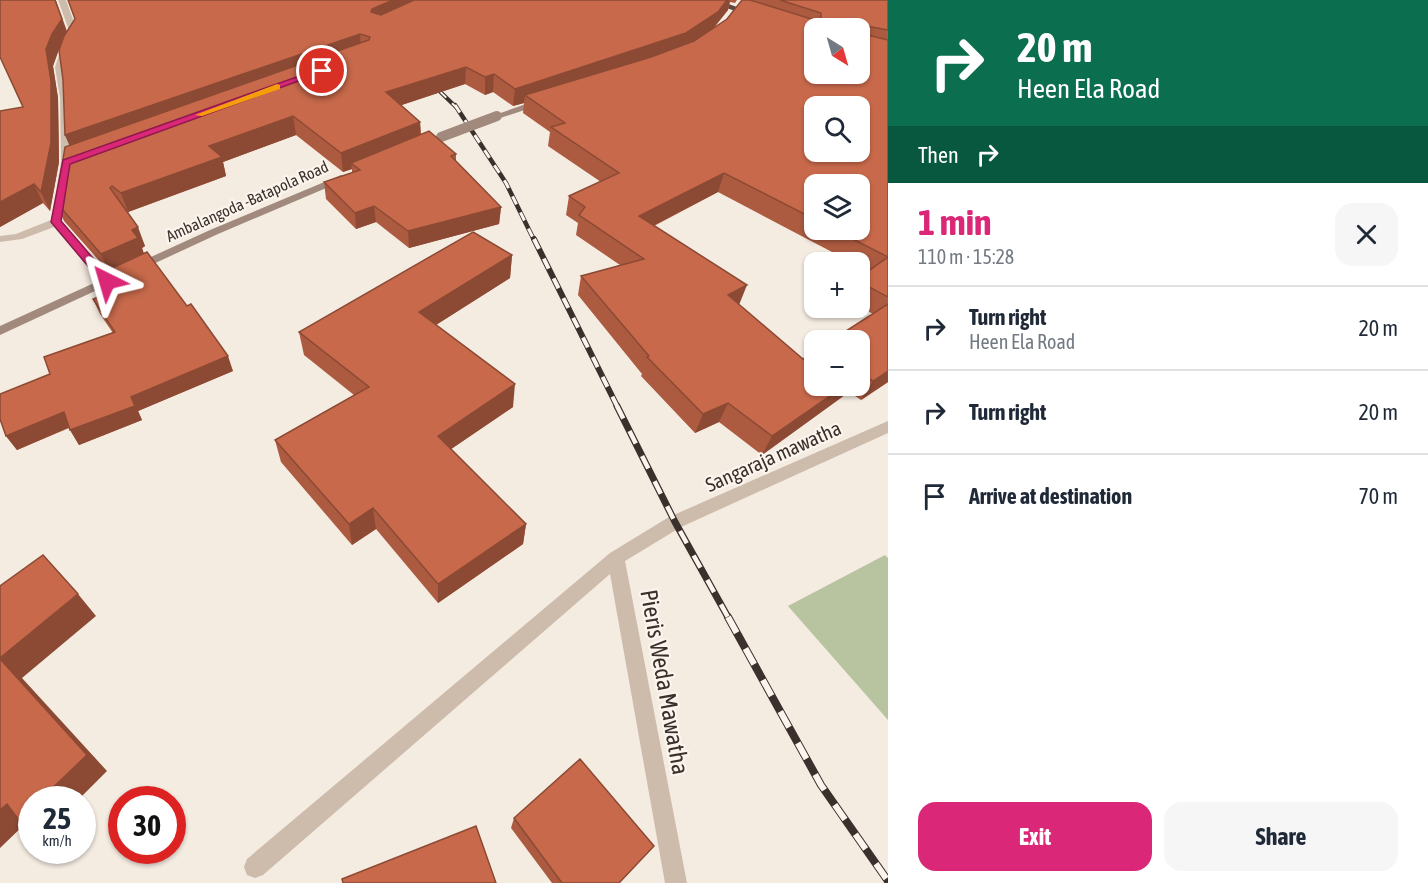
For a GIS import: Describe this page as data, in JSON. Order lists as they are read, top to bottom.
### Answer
{
  "streets": {
    "main road": ["Ambalangoda -Batapola Road"],
    "street": ["Sangaraja mawatha", "Pieris Weda Mawatha"]
  },
  "crossings": [
    ["Sangaraja mawatha", "Pieris Weda Mawatha"]
  ],
  "north": "bottom right",
  "page": {
    "turn": ["20 m", "Heen Ela Road"],
    "map_buttons": ["+", "−"],
    "then": "Then",
    "heading": ["1 min", "110 m · 15:28"],
    "list": [
      {
        "name": "Turn right",
        "note": "Heen Ela Road",
        "value": "20 m"
      },
      {
        "name": "Turn right",
        "value": "20 m"
      },
      {
        "name": "Arrive at destination",
        "value": "70 m"
      }
    ],
    "speed": "25 km/h",
    "limit": "30",
    "buttons": ["Exit", "Share"]
  }
}
